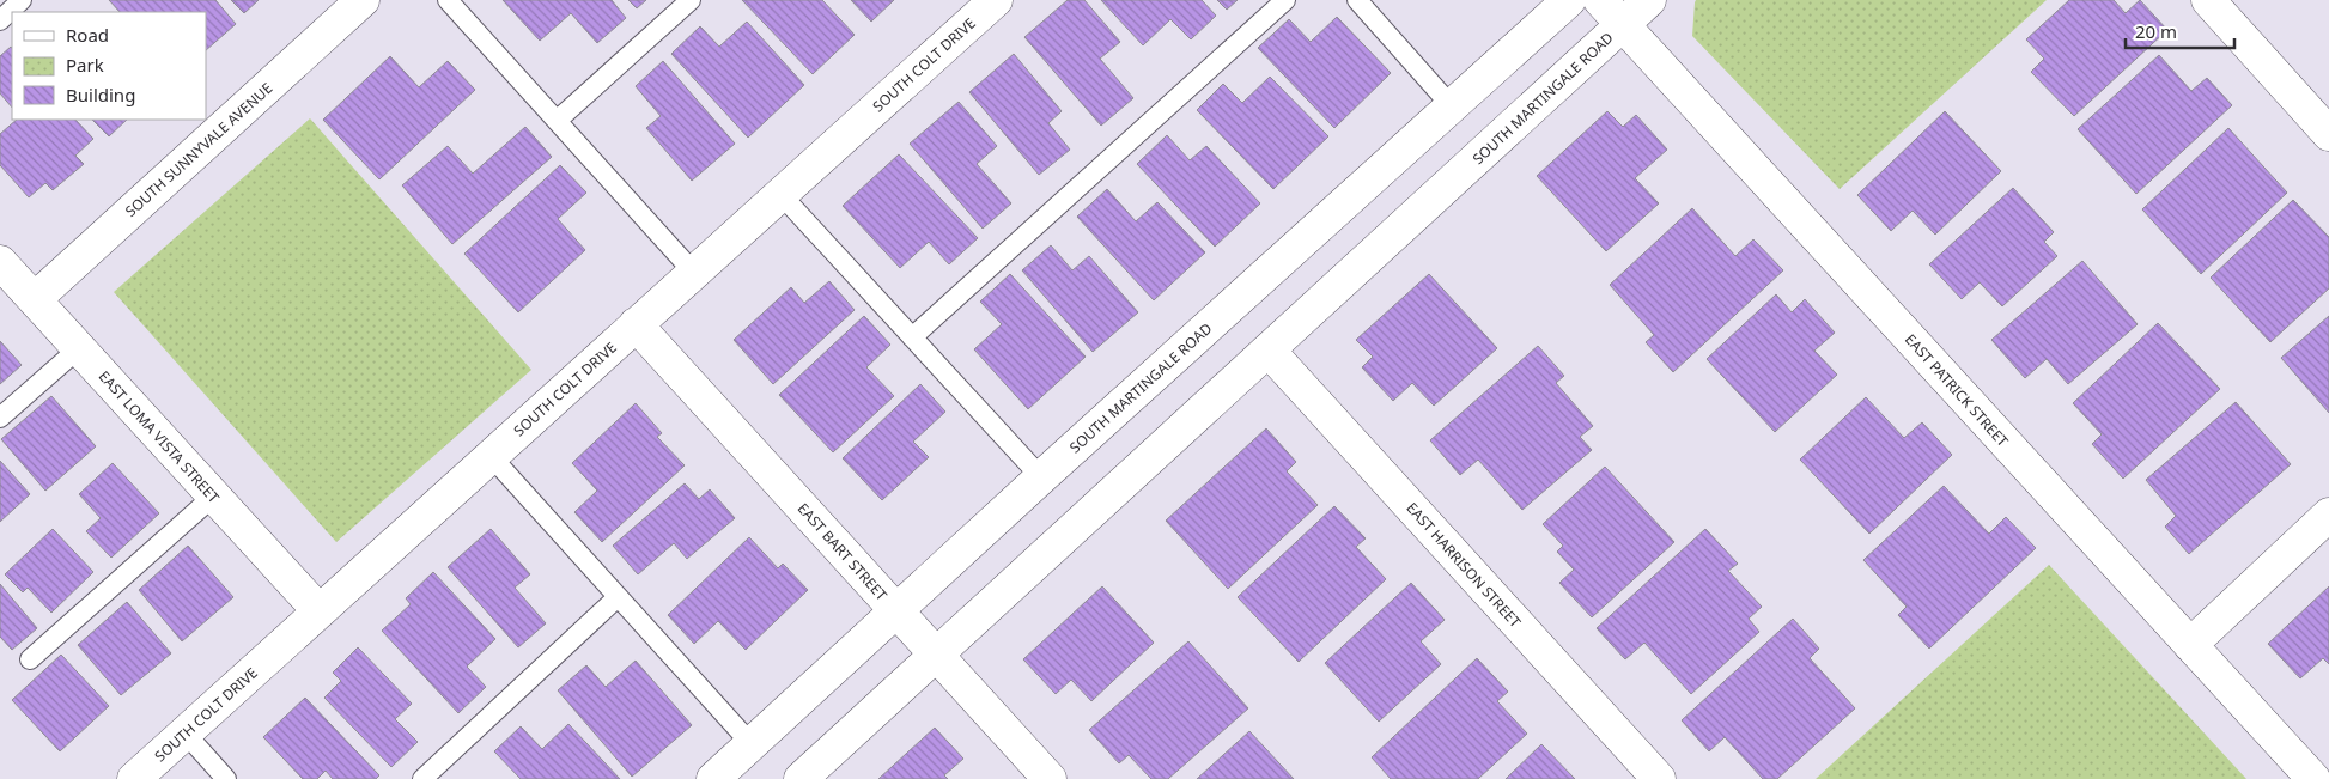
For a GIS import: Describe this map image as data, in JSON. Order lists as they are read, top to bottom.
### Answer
{
  "streets": {
    "street": [
      "SOUTH COLT DRIVE",
      "SOUTH MARTINGALE ROAD",
      "SOUTH SUNNYVALE AVENUE",
      "EAST PATRICK STREET",
      "EAST LOMA VISTA STREET",
      "EAST BART STREET",
      "EAST HARRISON STREET"
    ]
  },
  "crossings": [
    ["SOUTH COLT DRIVE", "EAST LOMA VISTA STREET"],
    ["SOUTH COLT DRIVE", "EAST BART STREET"],
    ["SOUTH MARTINGALE ROAD", "EAST PATRICK STREET"],
    ["SOUTH MARTINGALE ROAD", "EAST BART STREET"],
    ["SOUTH MARTINGALE ROAD", "EAST HARRISON STREET"],
    ["SOUTH SUNNYVALE AVENUE", "EAST LOMA VISTA STREET"]
  ],
  "legend": ["Road", "Park", "Building"],
  "scale_bar": "20 m"
}
